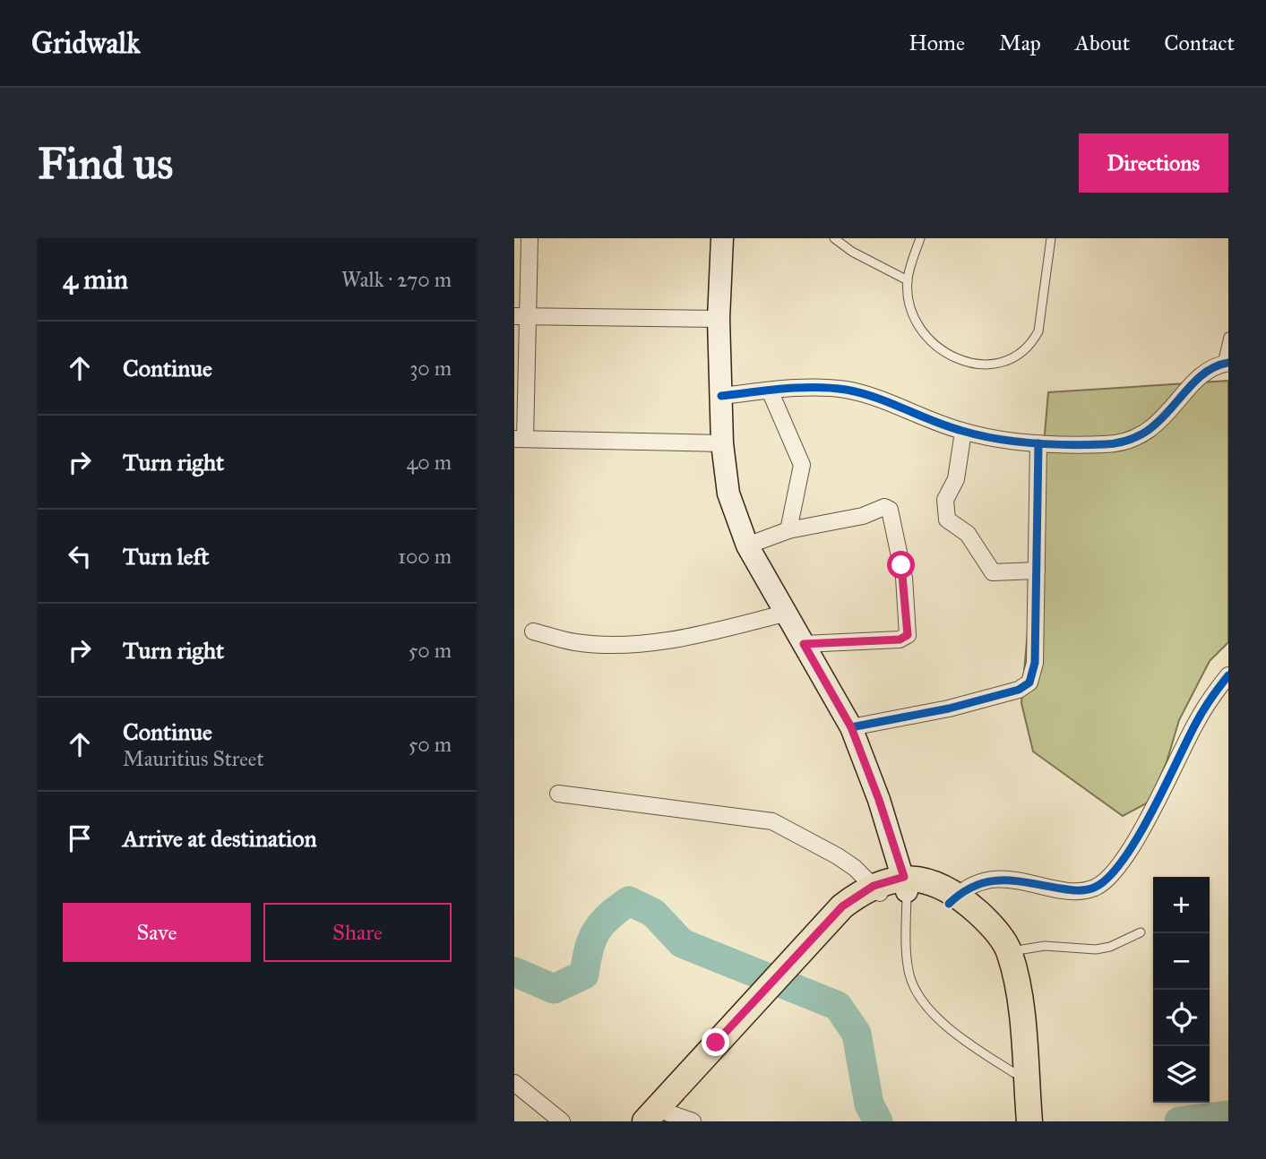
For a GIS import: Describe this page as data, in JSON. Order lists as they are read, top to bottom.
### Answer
{
  "page": {
    "header": "Gridwalk",
    "nav": [
      "Home",
      "Map",
      "About",
      "Contact"
    ],
    "buttons": [
      "Directions",
      ["Save", "Share"]
    ],
    "title": "Find us",
    "heading": ["4 min", "Walk · 270 m"],
    "list": [
      ["Continue", "30 m"],
      ["Turn right", "40 m"],
      ["Turn left", "100 m"],
      ["Turn right", "50 m"],
      ["Continue", "Mauritius Street", "50 m"],
      "Arrive at destination"
    ],
    "map_buttons": ["+", "−"]
  }
}
